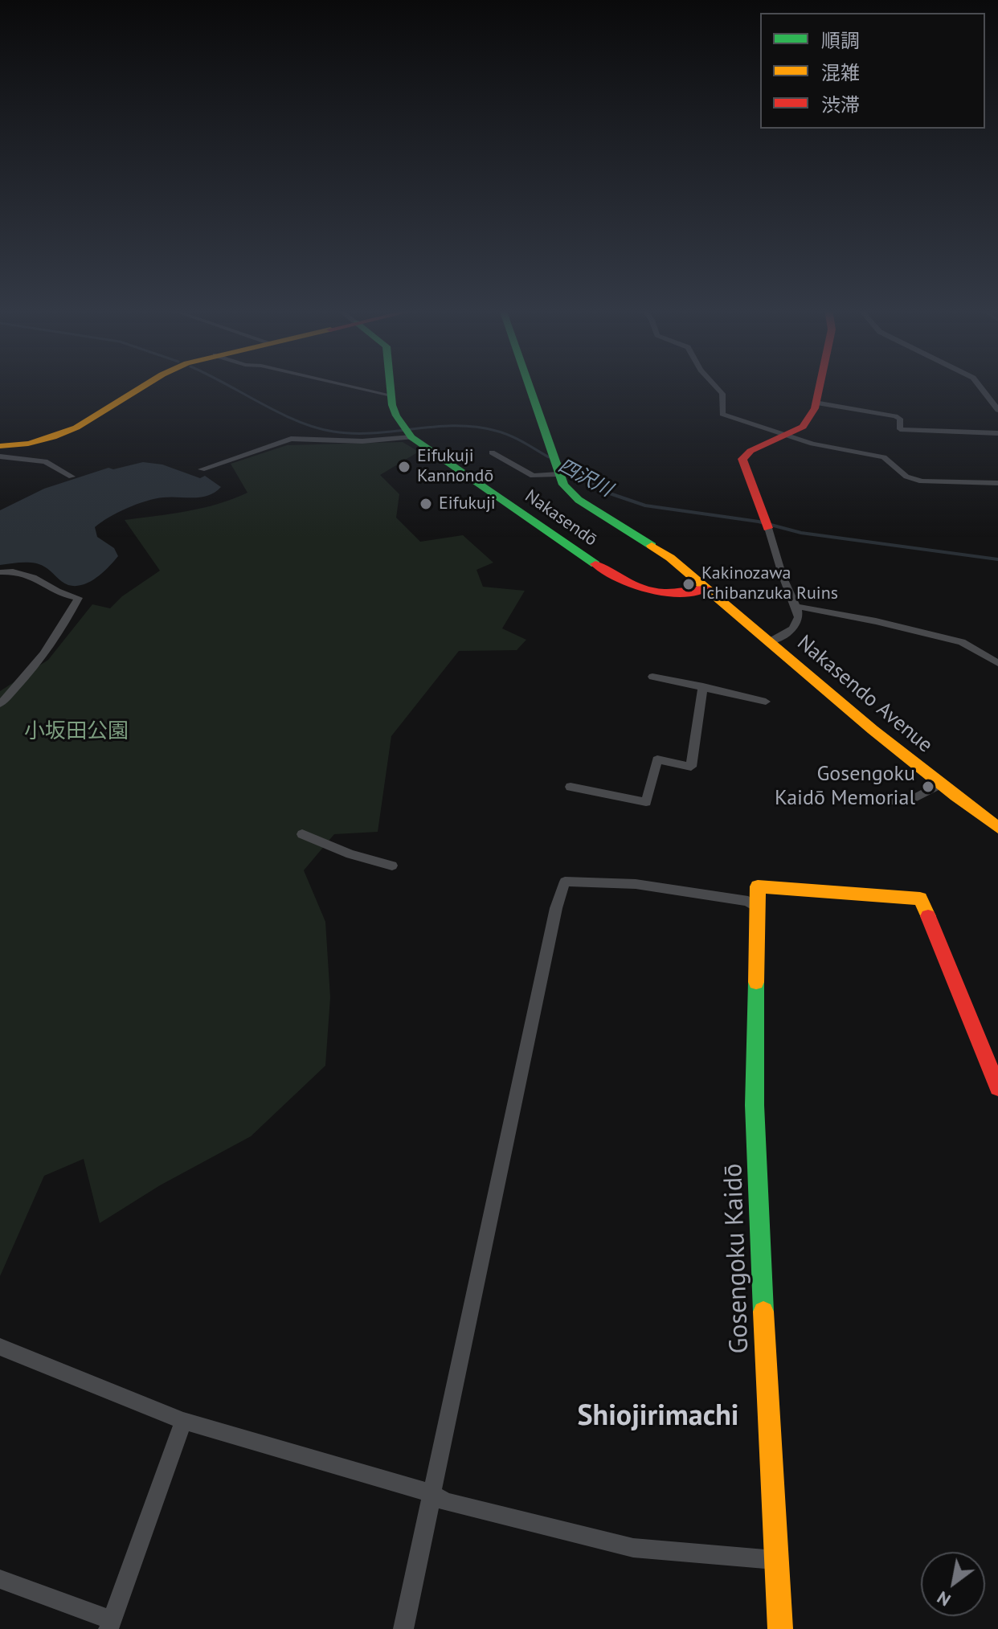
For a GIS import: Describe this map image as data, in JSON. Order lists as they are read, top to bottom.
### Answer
{
  "streets": {
    "main road": ["Nakasendō", "Nakasendo Avenue", "Gosengoku Kaidō"]
  },
  "crossings": [
    ["Nakasendō", "Nakasendo Avenue"]
  ],
  "districts": ["Shiojirimachi"],
  "water": ["四沢川"],
  "parks": ["小坂田公園"],
  "places": [
    "Eifukuji Kannondō",
    "Eifukuji",
    "Kakinozawa Ichibanzuka Ruins",
    "Gosengoku Kaidō Memorial"
  ],
  "legend": ["順調", "混雑", "渋滞"],
  "north": "bottom left"
}
